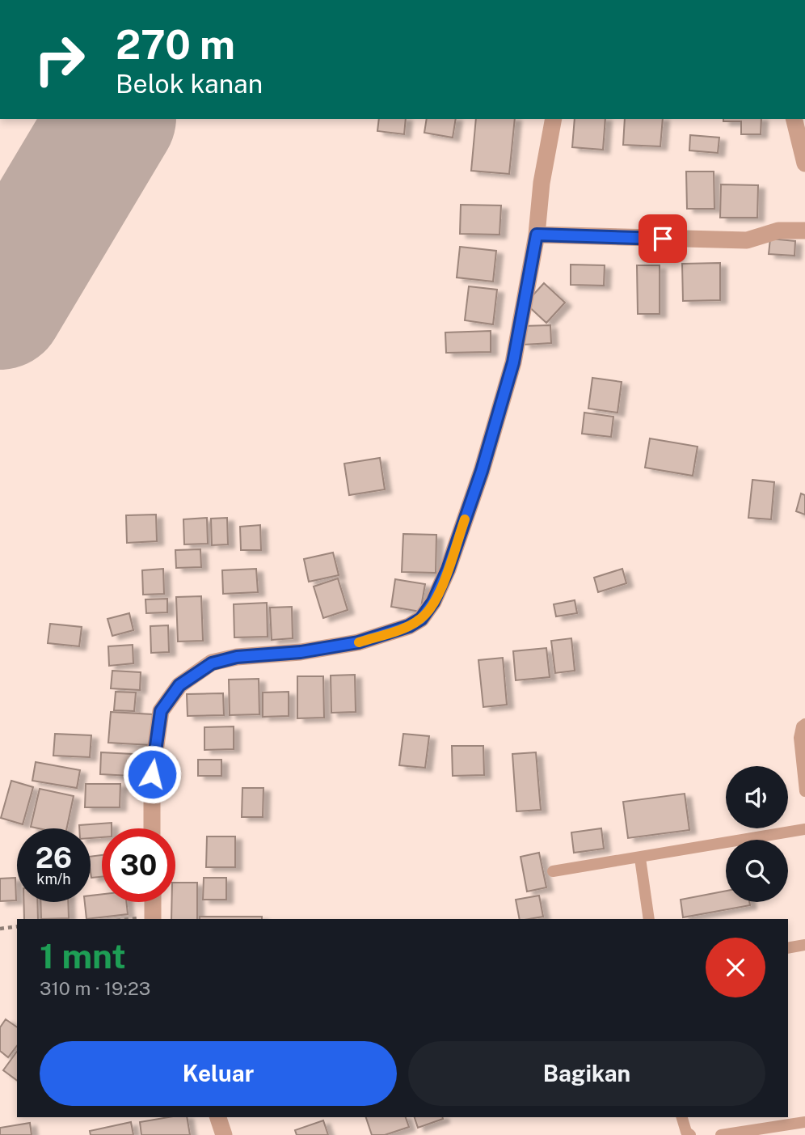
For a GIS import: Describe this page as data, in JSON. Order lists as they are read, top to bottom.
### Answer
{
  "page": {
    "turn": ["270 m", "Belok kanan"],
    "speed": "26 km/h",
    "limit": "30",
    "heading": ["1 mnt", "310 m · 19:23"],
    "buttons": ["Keluar", "Bagikan"]
  }
}
